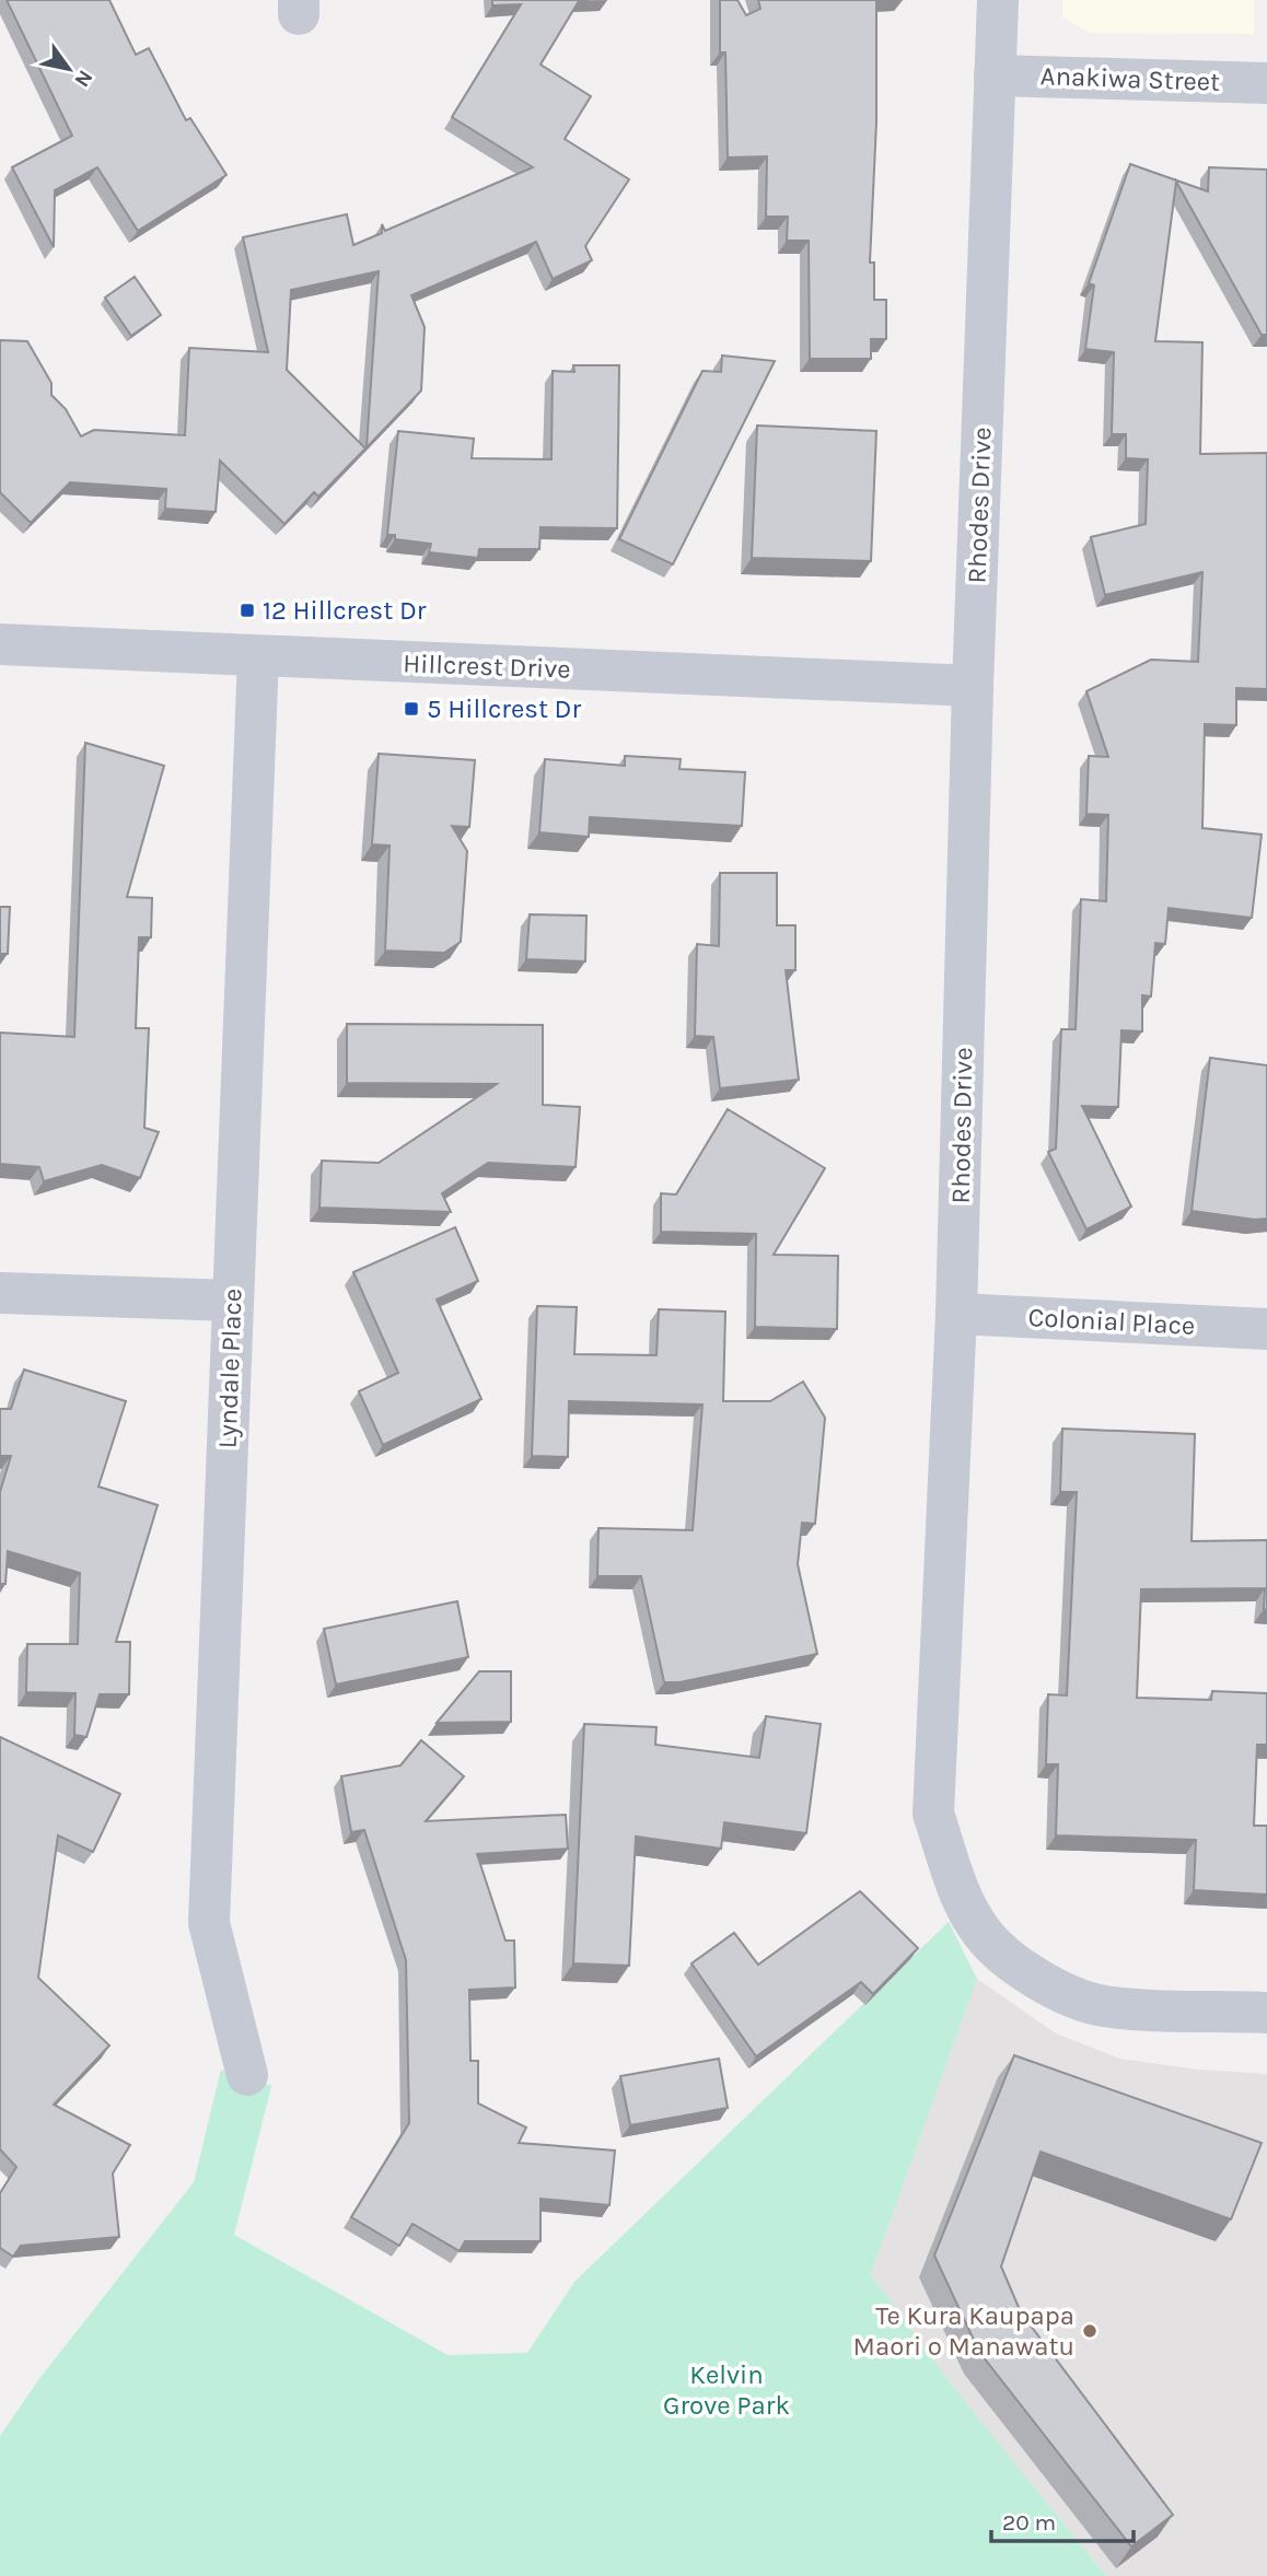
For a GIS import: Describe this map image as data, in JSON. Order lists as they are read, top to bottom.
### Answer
{
  "streets": {
    "street": [
      "Anakiwa Street",
      "Rhodes Drive",
      "Hillcrest Drive",
      "Colonial Place",
      "Lyndale Place"
    ]
  },
  "crossings": [
    ["Anakiwa Street", "Rhodes Drive"],
    ["Rhodes Drive", "Hillcrest Drive"],
    ["Rhodes Drive", "Colonial Place"],
    ["Hillcrest Drive", "Lyndale Place"]
  ],
  "parks": ["Kelvin Grove Park"],
  "places": {
    "transit": ["12 Hillcrest Dr", "5 Hillcrest Dr"],
    "other": ["Te Kura Kaupapa Maori o Manawatu"]
  },
  "scale_bar": "20 m",
  "north": "bottom right"
}
